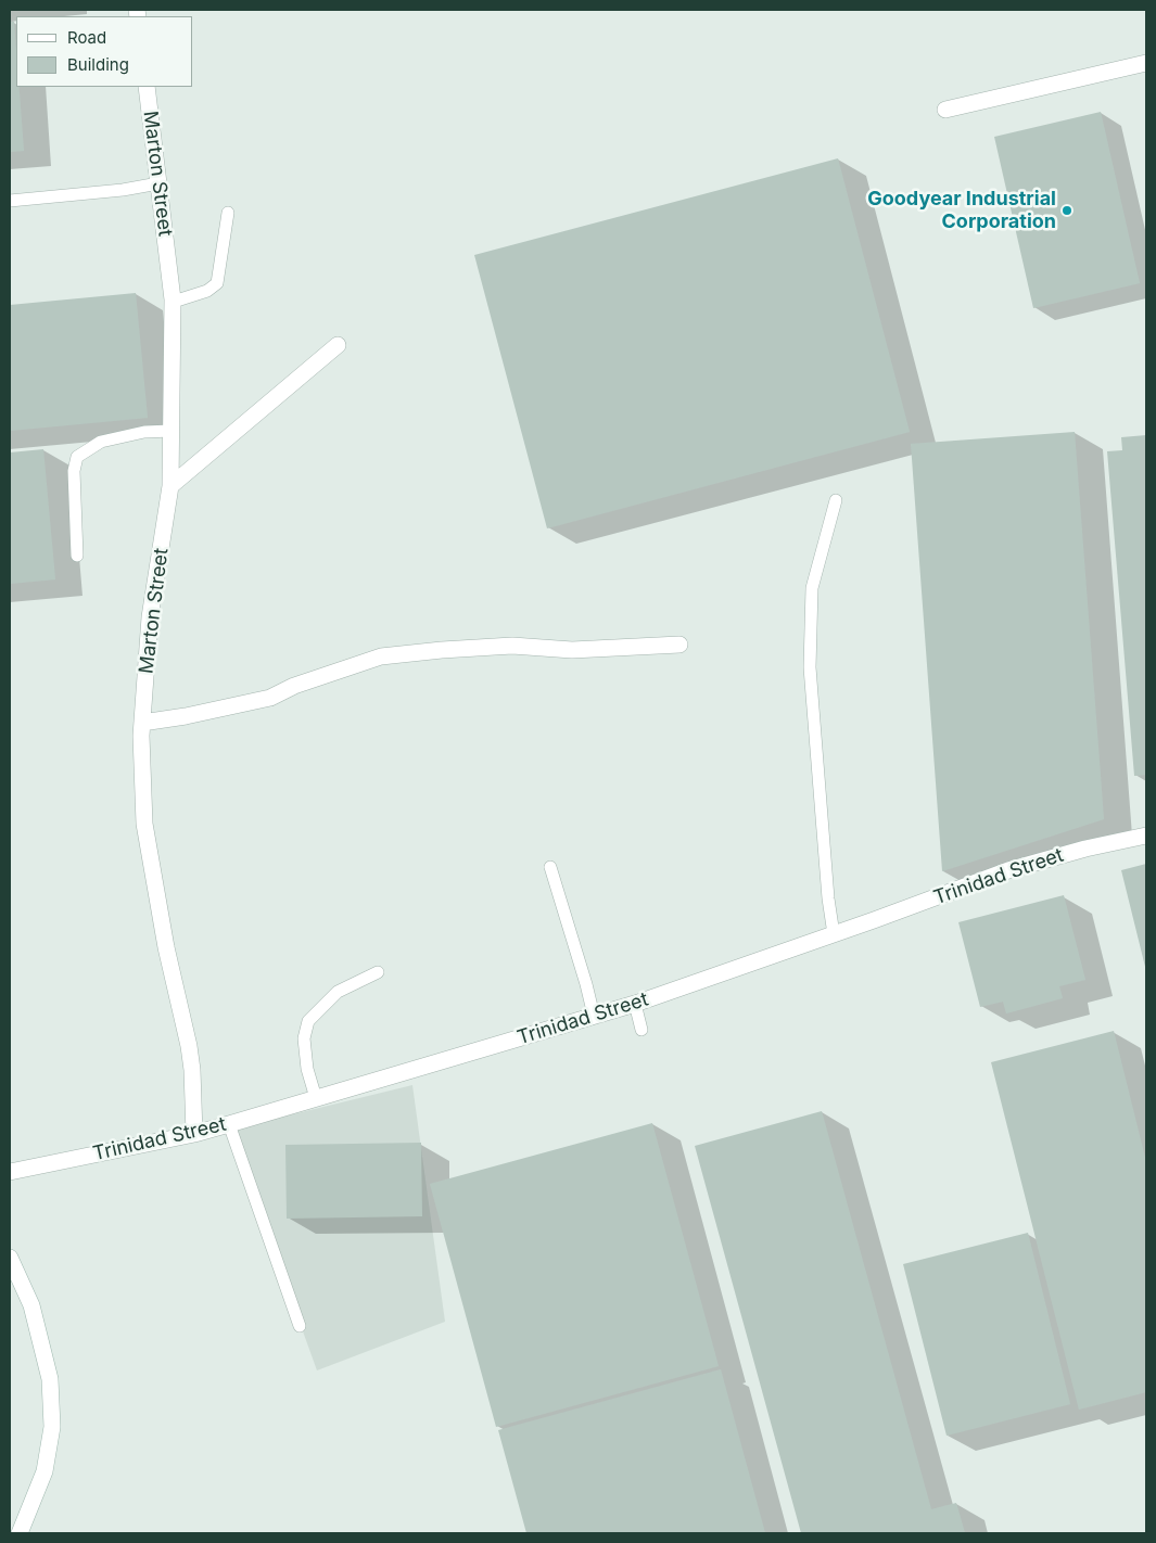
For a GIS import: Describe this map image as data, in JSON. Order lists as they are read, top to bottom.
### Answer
{
  "streets": {
    "street": ["Marton Street", "Trinidad Street"]
  },
  "crossings": [
    ["Marton Street", "Trinidad Street"]
  ],
  "places": ["Goodyear Industrial Corporation"],
  "legend": ["Road", "Building"]
}
